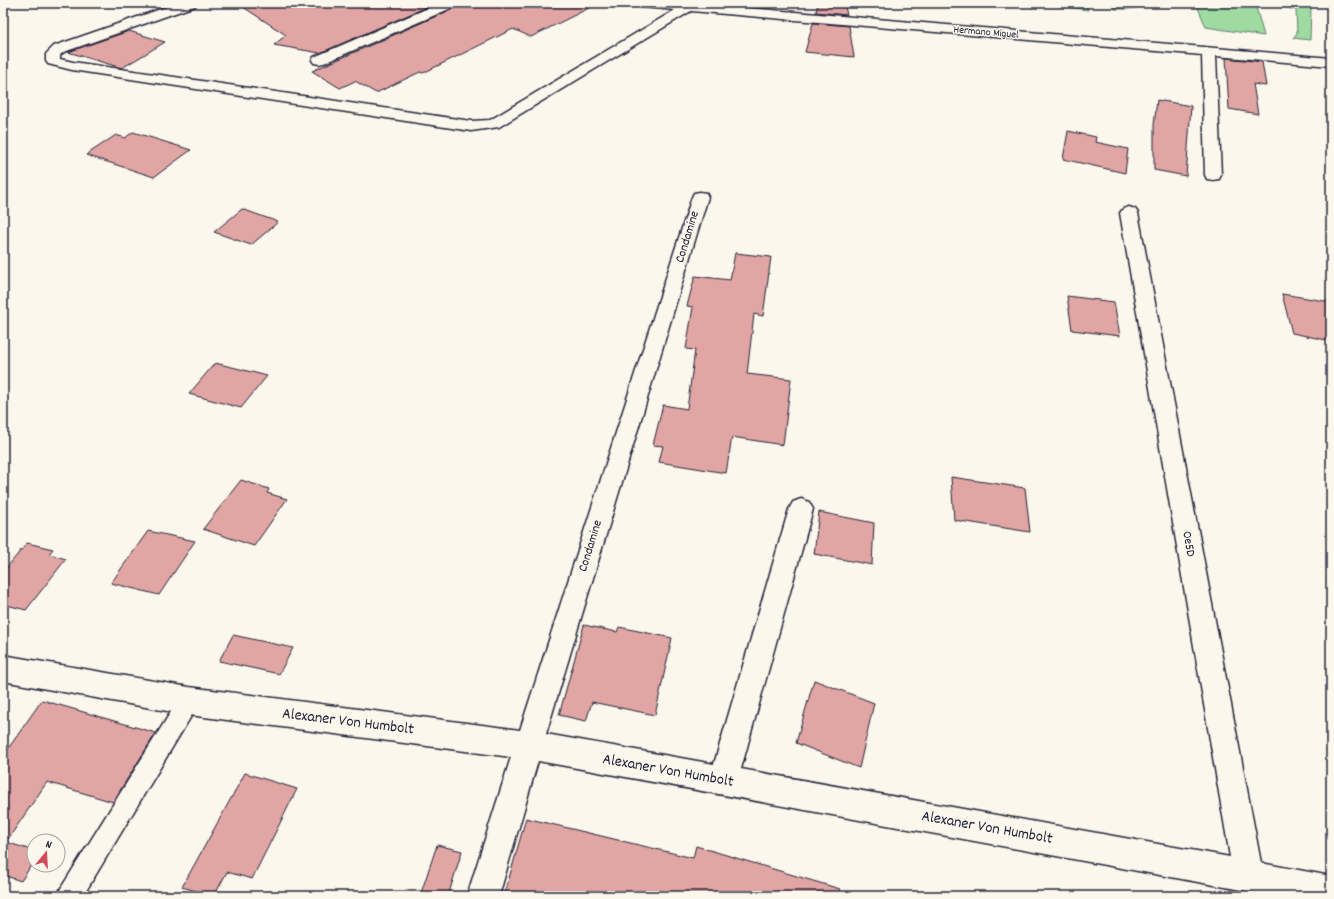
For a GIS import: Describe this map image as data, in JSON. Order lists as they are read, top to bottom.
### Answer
{
  "streets": {
    "street": [
      "Hermano Miguel",
      "Condamine",
      "Oe5D",
      "Alexaner Von Humbolt"
    ]
  },
  "crossings": [
    ["Condamine", "Alexaner Von Humbolt"],
    ["Oe5D", "Alexaner Von Humbolt"]
  ],
  "north": "top"
}
